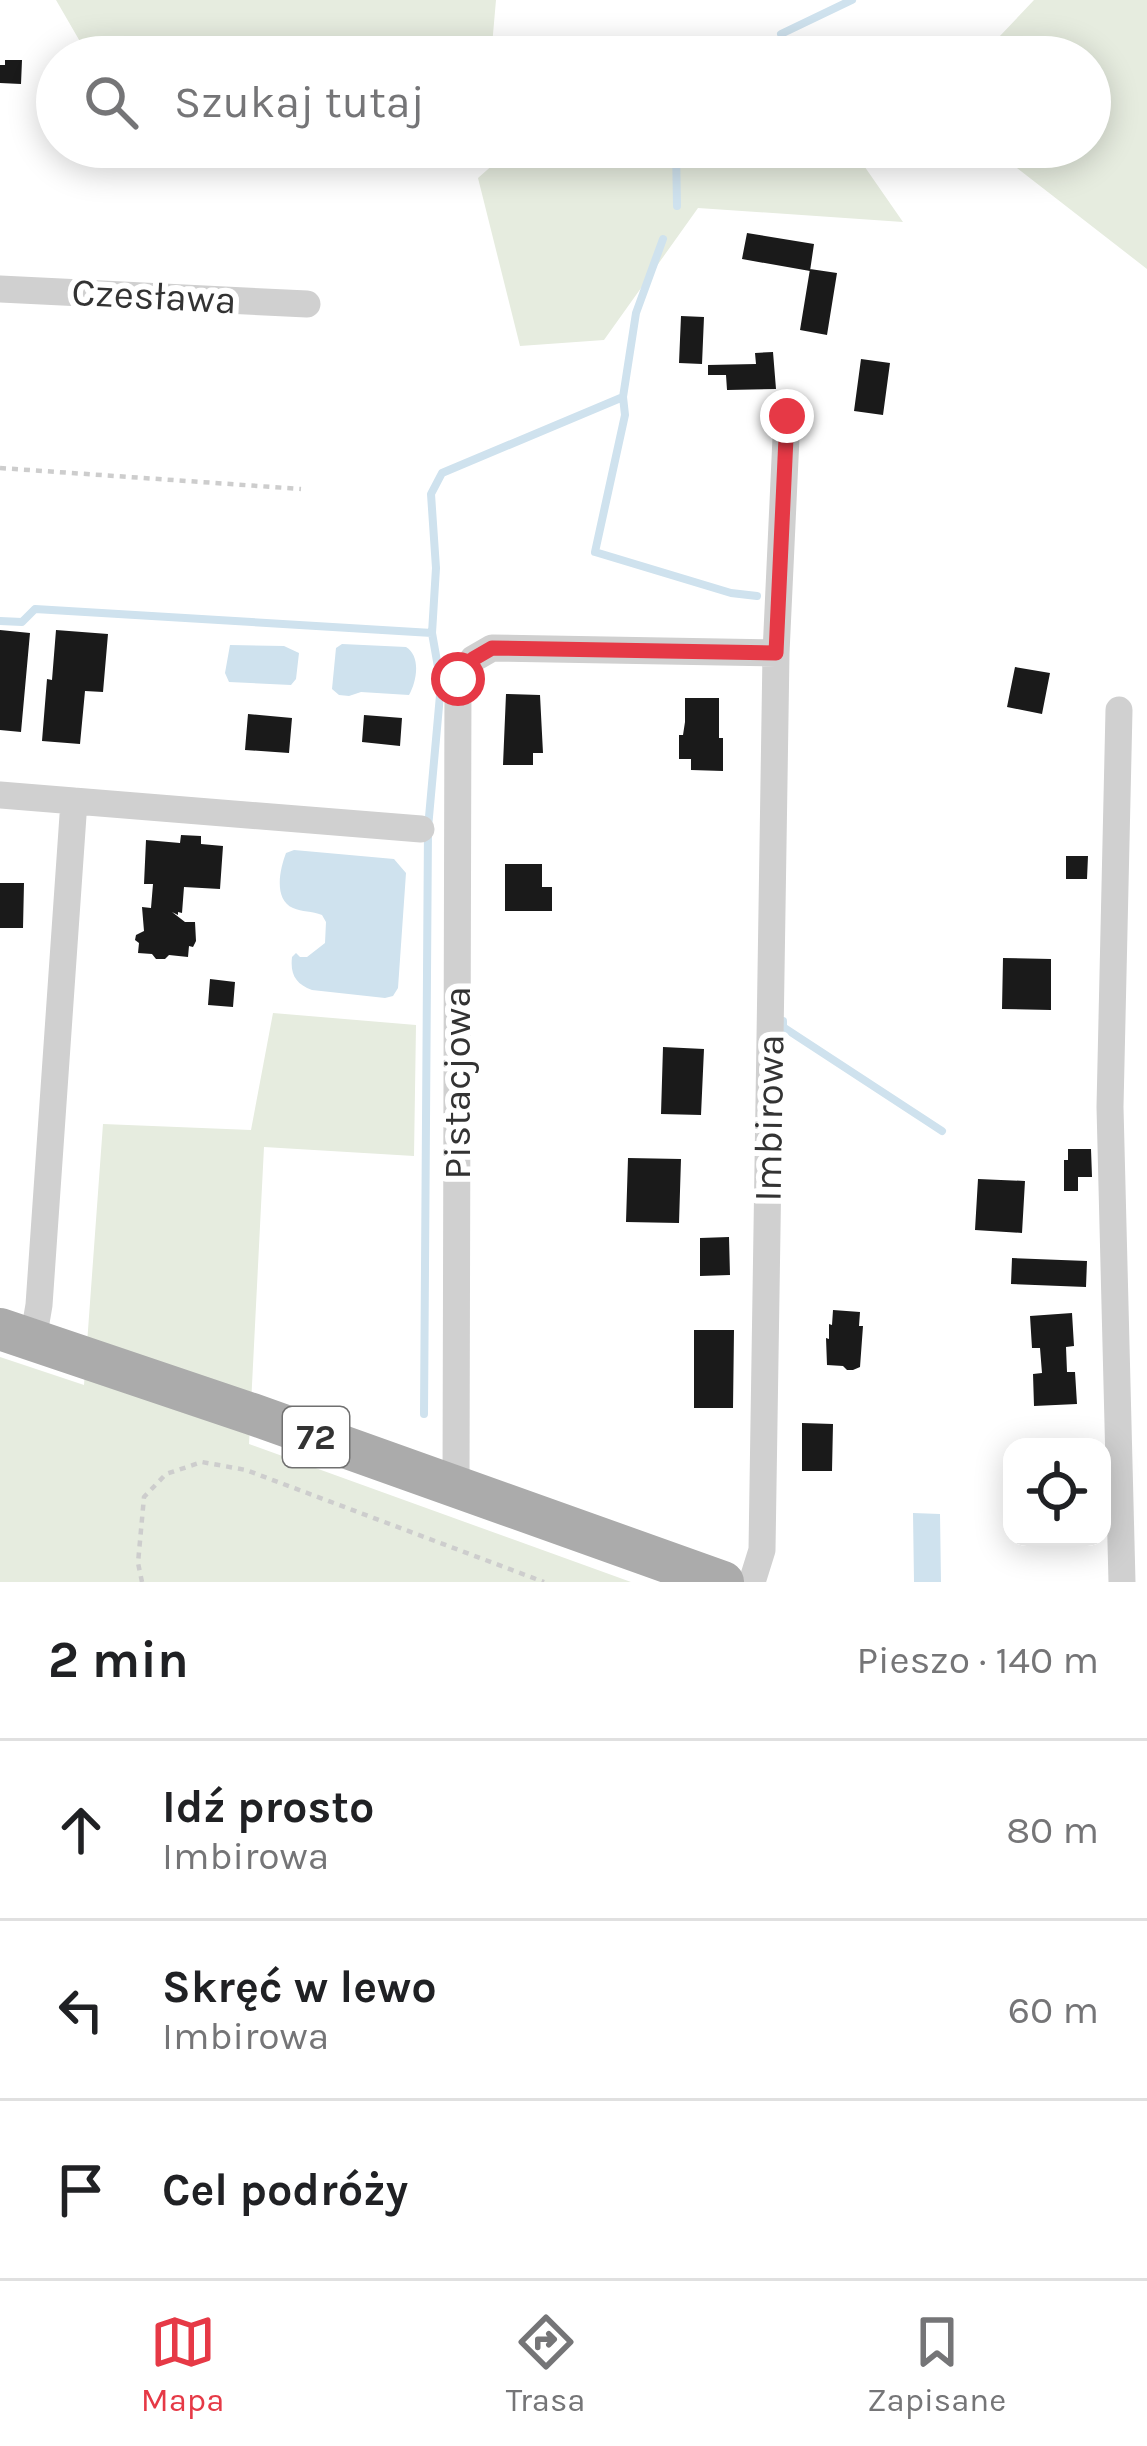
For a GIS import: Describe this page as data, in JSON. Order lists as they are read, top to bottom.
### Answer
{
  "streets": {
    "main road": ["72"],
    "street": ["Czesława", "Pistacjowa", "Imbirowa"]
  },
  "crossings": [
    ["Pistacjowa", "Imbirowa"],
    ["Pistacjowa", "72"]
  ],
  "page": {
    "search": "Szukaj tutaj",
    "heading": ["2 min", "Pieszo · 140 m"],
    "list": [
      ["Idź prosto", "Imbirowa", "80 m"],
      ["Skręć w lewo", "Imbirowa", "60 m"],
      "Cel podróży"
    ],
    "nav": ["Mapa", "Trasa", "Zapisane"]
  }
}
